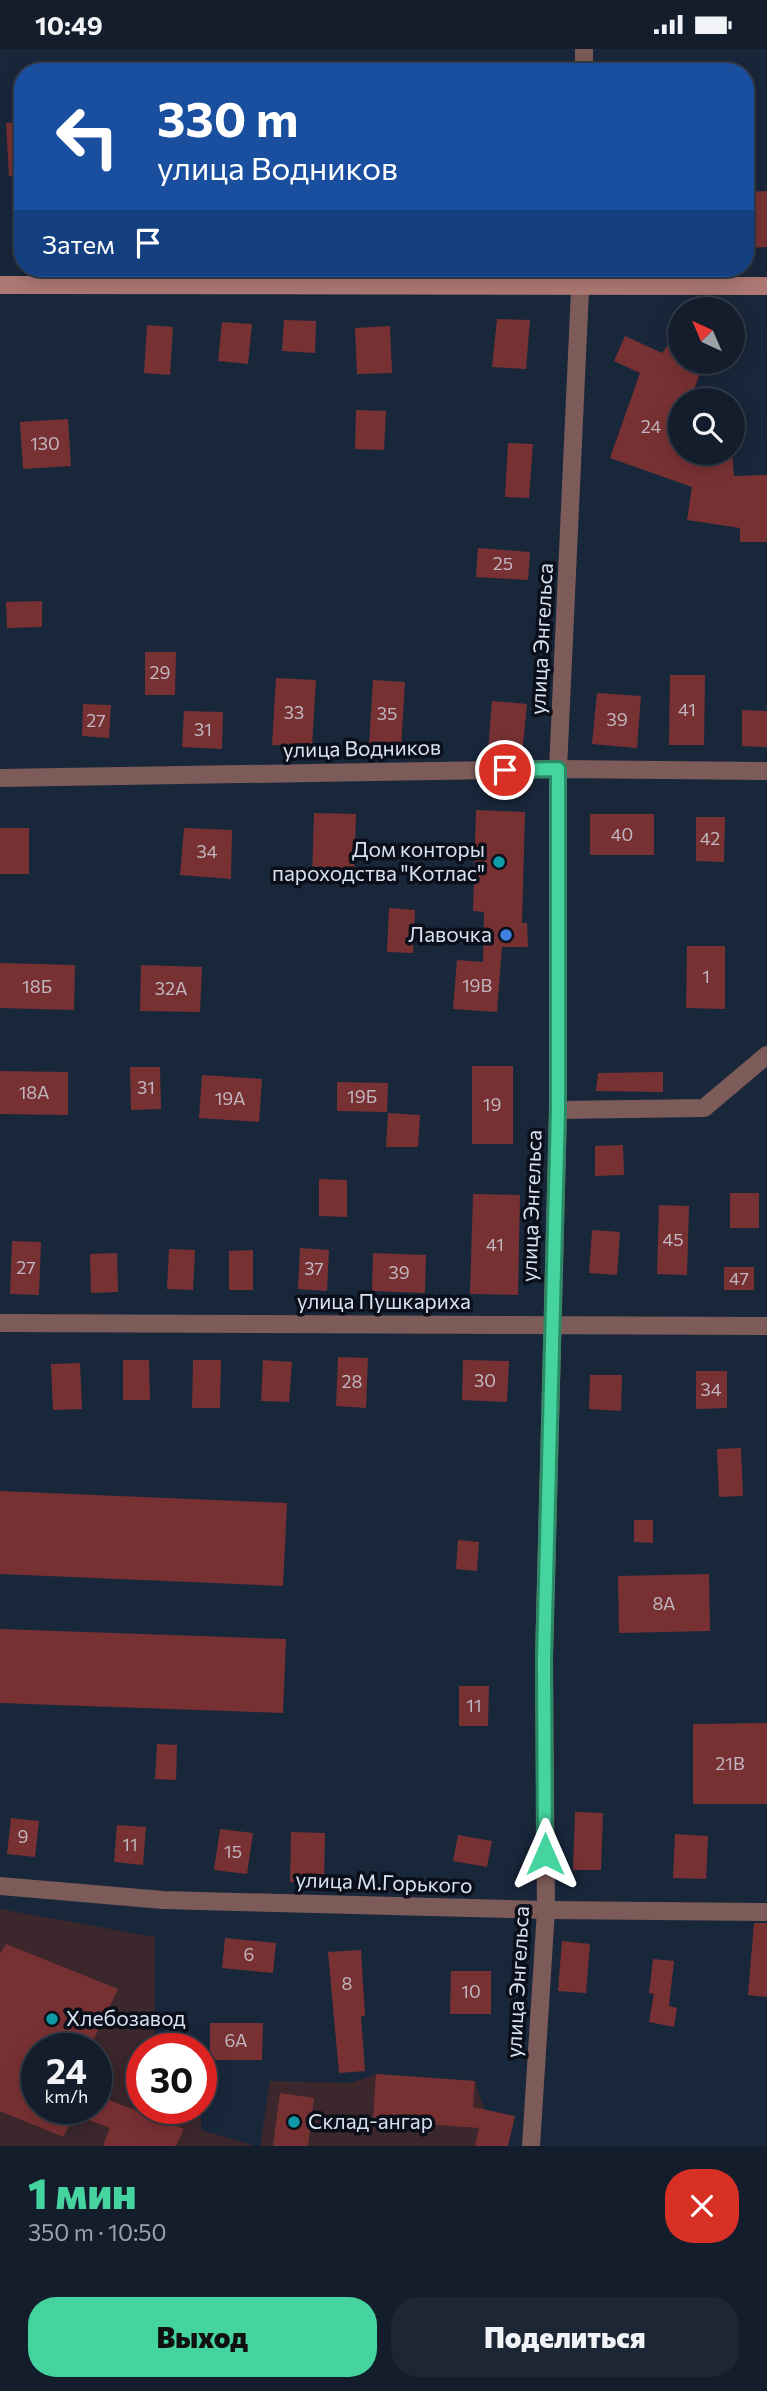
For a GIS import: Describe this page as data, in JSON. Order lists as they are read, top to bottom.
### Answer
{
  "streets": {
    "street": [
      "улица Энгельса",
      "улица Водников",
      "улица Пушкариха",
      "улица М.Горького"
    ]
  },
  "crossings": [
    ["улица Энгельса", "улица Водников"],
    ["улица Энгельса", "улица Пушкариха"],
    ["улица Энгельса", "улица М.Горького"]
  ],
  "places": [
    "Дом конторы пароходства \"Котлас\"",
    "Лавочка",
    "Хлебозавод",
    "Склад-ангар"
  ],
  "house_numbers": [
    "24",
    "130",
    "25",
    "29",
    "41",
    "33",
    "35",
    "39",
    "27",
    "31",
    "40",
    "42",
    "34",
    "1",
    "19В",
    "18Б",
    "32А",
    "31",
    "18А",
    "19Б",
    "19А",
    "19",
    "45",
    "41",
    "27",
    "37",
    "39",
    "47",
    "30",
    "28",
    "34",
    "8А",
    "11",
    "21В",
    "9",
    "11",
    "15",
    "6",
    "8",
    "10",
    "6А"
  ],
  "north": "top left",
  "page": {
    "status": "10:49",
    "turn": ["330 m", "улица Водников"],
    "then": "Затем",
    "speed": "24 km/h",
    "limit": "30",
    "heading": ["1 мин", "350 m · 10:50"],
    "buttons": ["Выход", "Поделиться"]
  }
}
